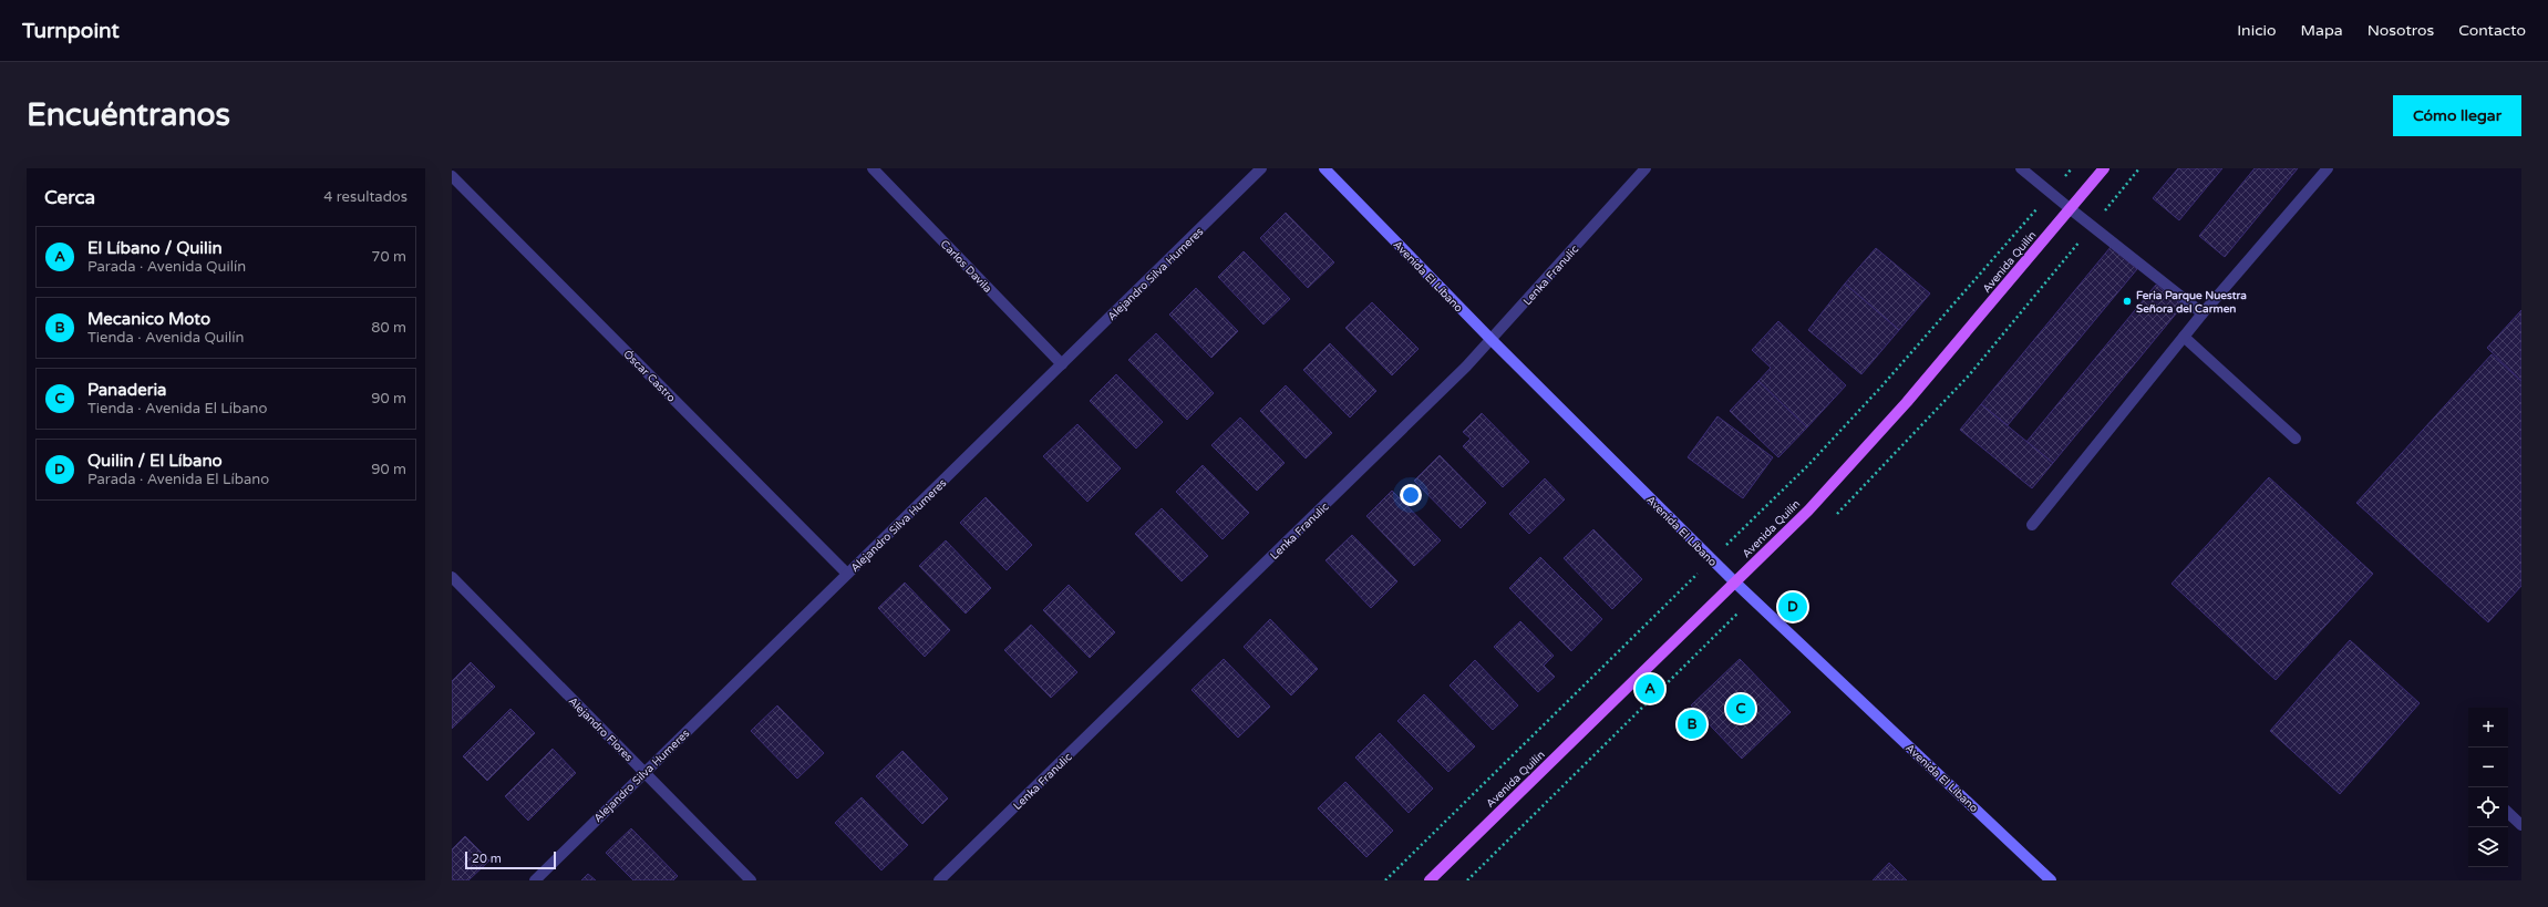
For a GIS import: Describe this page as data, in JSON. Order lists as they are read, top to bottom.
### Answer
{
  "streets": {
    "main road": ["Avenida Quilín", "Avenida El Líbano"],
    "street": [
      "Carlos Davila",
      "Alejandro Silva Humeres",
      "Lenka Franulic",
      "Óscar Castro",
      "Alejandro Flores"
    ]
  },
  "crossings": [
    ["Avenida Quilín", "Avenida El Líbano"],
    ["Carlos Davila", "Alejandro Silva Humeres"],
    ["Alejandro Silva Humeres", "Óscar Castro"],
    ["Alejandro Silva Humeres", "Alejandro Flores"],
    ["Lenka Franulic", "Avenida El Líbano"]
  ],
  "places": ["Feria Parque Nuestra Señora del Carmen"],
  "scale_bar": "20 m",
  "page": {
    "header": "Turnpoint",
    "nav": [
      "Inicio",
      "Mapa",
      "Nosotros",
      "Contacto"
    ],
    "buttons": "Cómo llegar",
    "title": "Encuéntranos",
    "heading": ["Cerca", "4 resultados"],
    "list": [
      {
        "mark": "A",
        "name": "El Líbano / Quilin",
        "note": "Parada · Avenida Quilín",
        "value": "70 m"
      },
      {
        "mark": "B",
        "name": "Mecanico Moto",
        "note": "Tienda · Avenida Quilín",
        "value": "80 m"
      },
      {
        "mark": "C",
        "name": "Panaderia",
        "note": "Tienda · Avenida El Líbano",
        "value": "90 m"
      },
      {
        "mark": "D",
        "name": "Quilin / El Líbano",
        "note": "Parada · Avenida El Líbano",
        "value": "90 m"
      }
    ],
    "pins": [
      "D",
      "A",
      "C",
      "B"
    ],
    "map_buttons": ["+", "−"],
    "scale": "20 m"
  }
}
